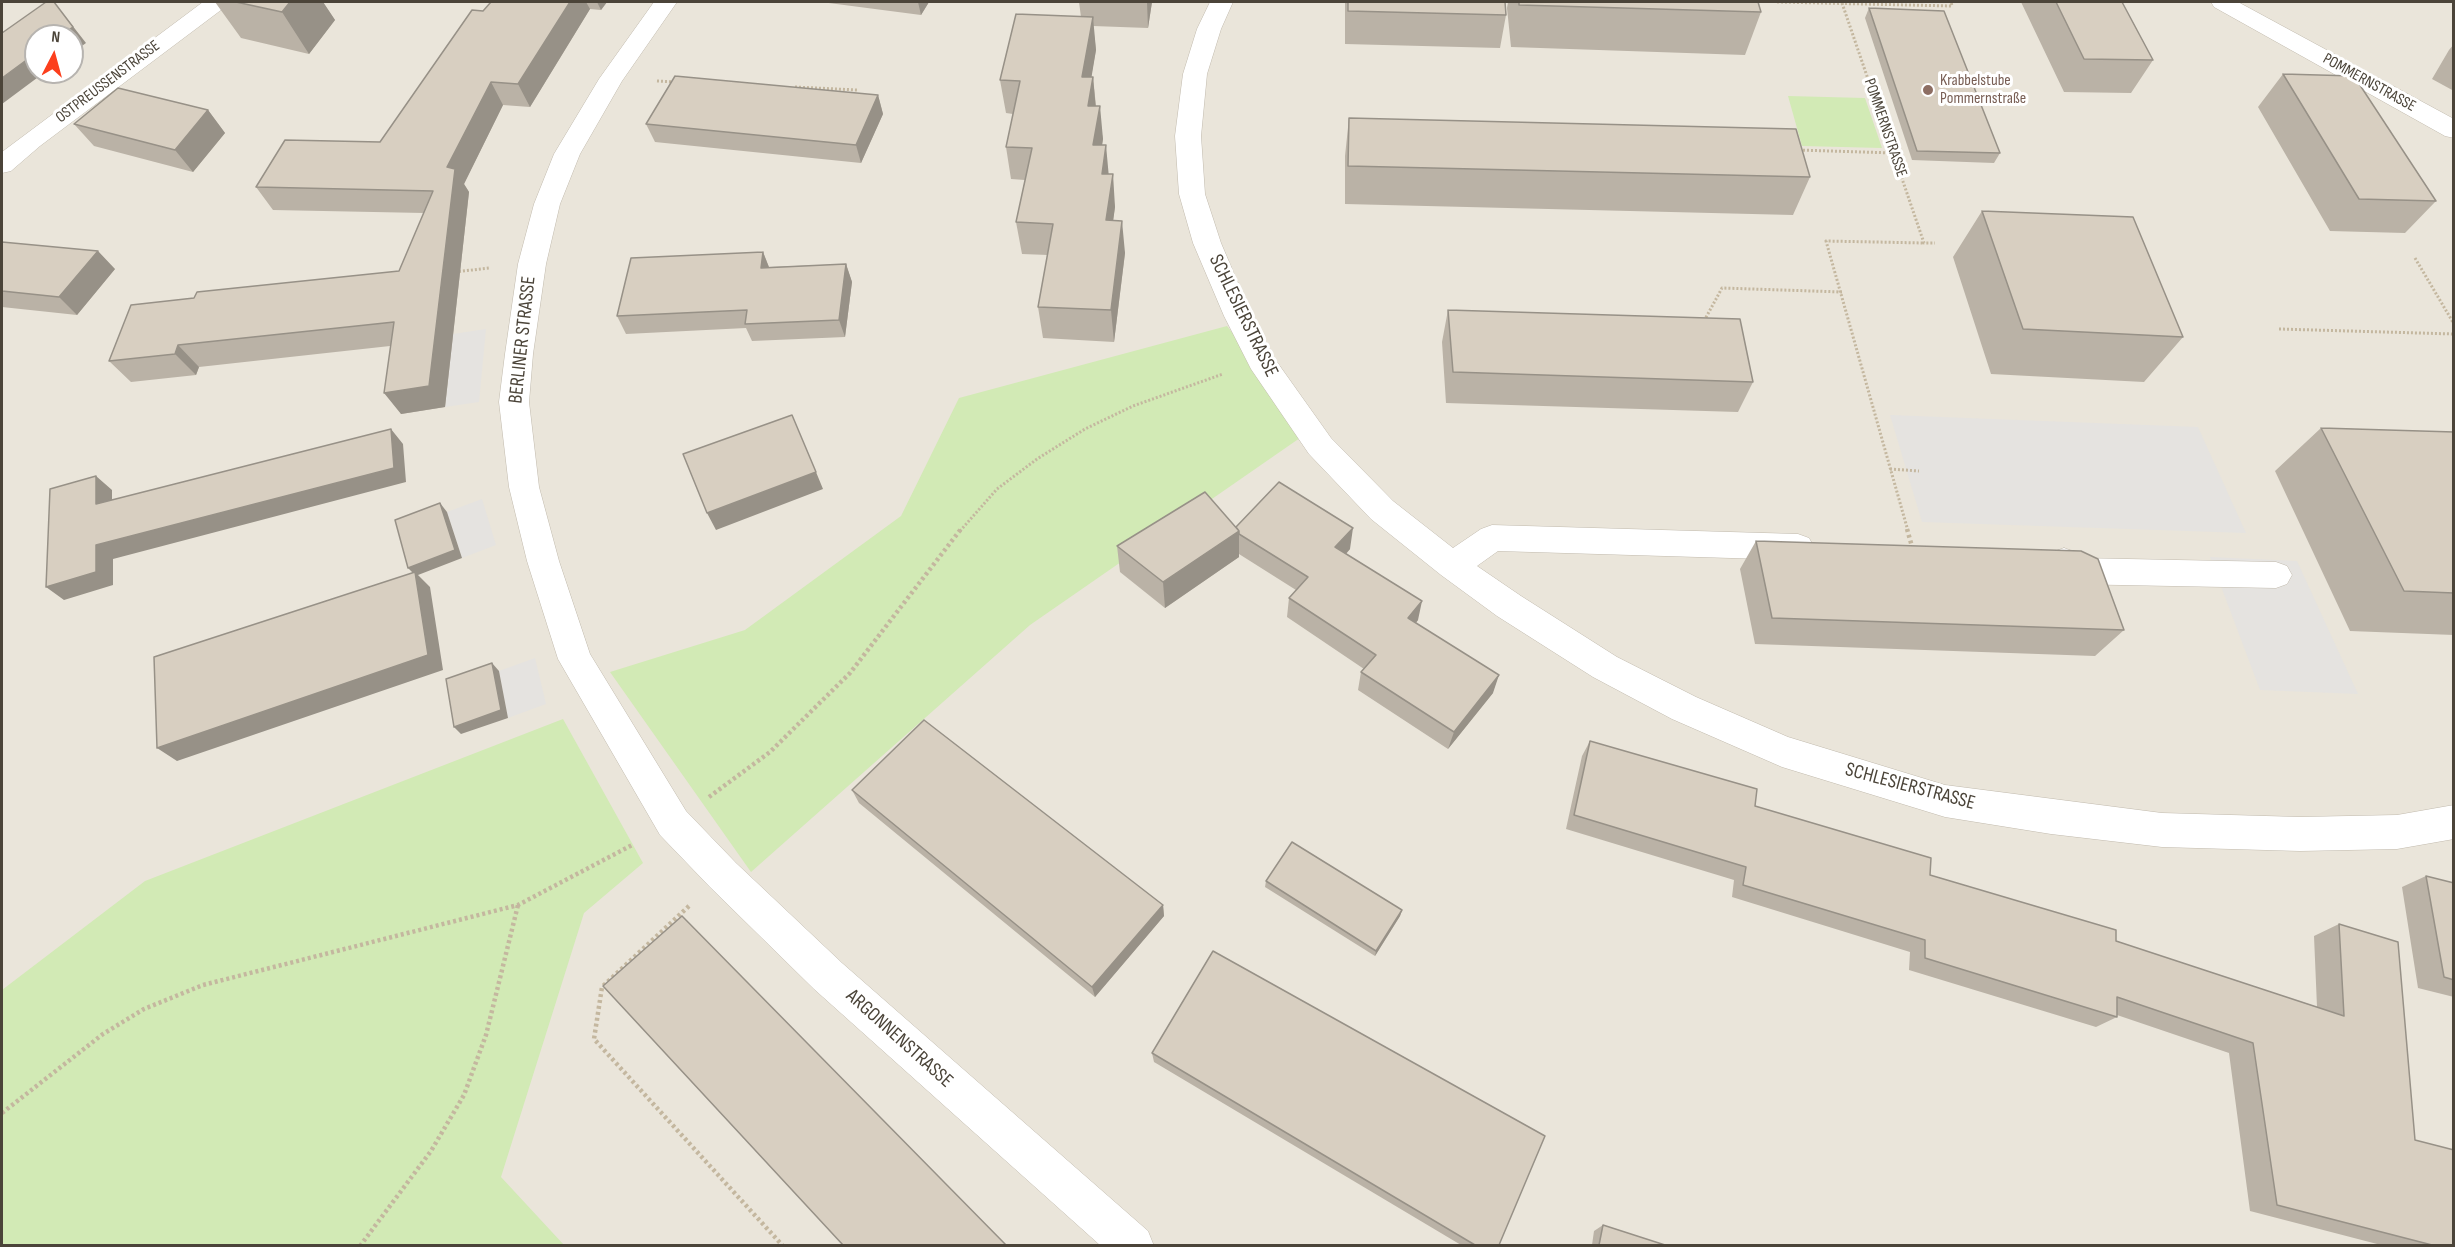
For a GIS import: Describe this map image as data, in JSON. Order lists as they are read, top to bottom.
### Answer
{
  "streets": {
    "street": [
      "OSTPREUSSENSTRASSE",
      "POMMERNSTRASSE",
      "SCHLESIERSTRASSE",
      "BERLINER STRASSE",
      "ARGONNENSTRASSE"
    ]
  },
  "crossings": [
    ["BERLINER STRASSE", "ARGONNENSTRASSE"]
  ],
  "places": ["Krabbelstube Pommernstraße"],
  "north": "top"
}
